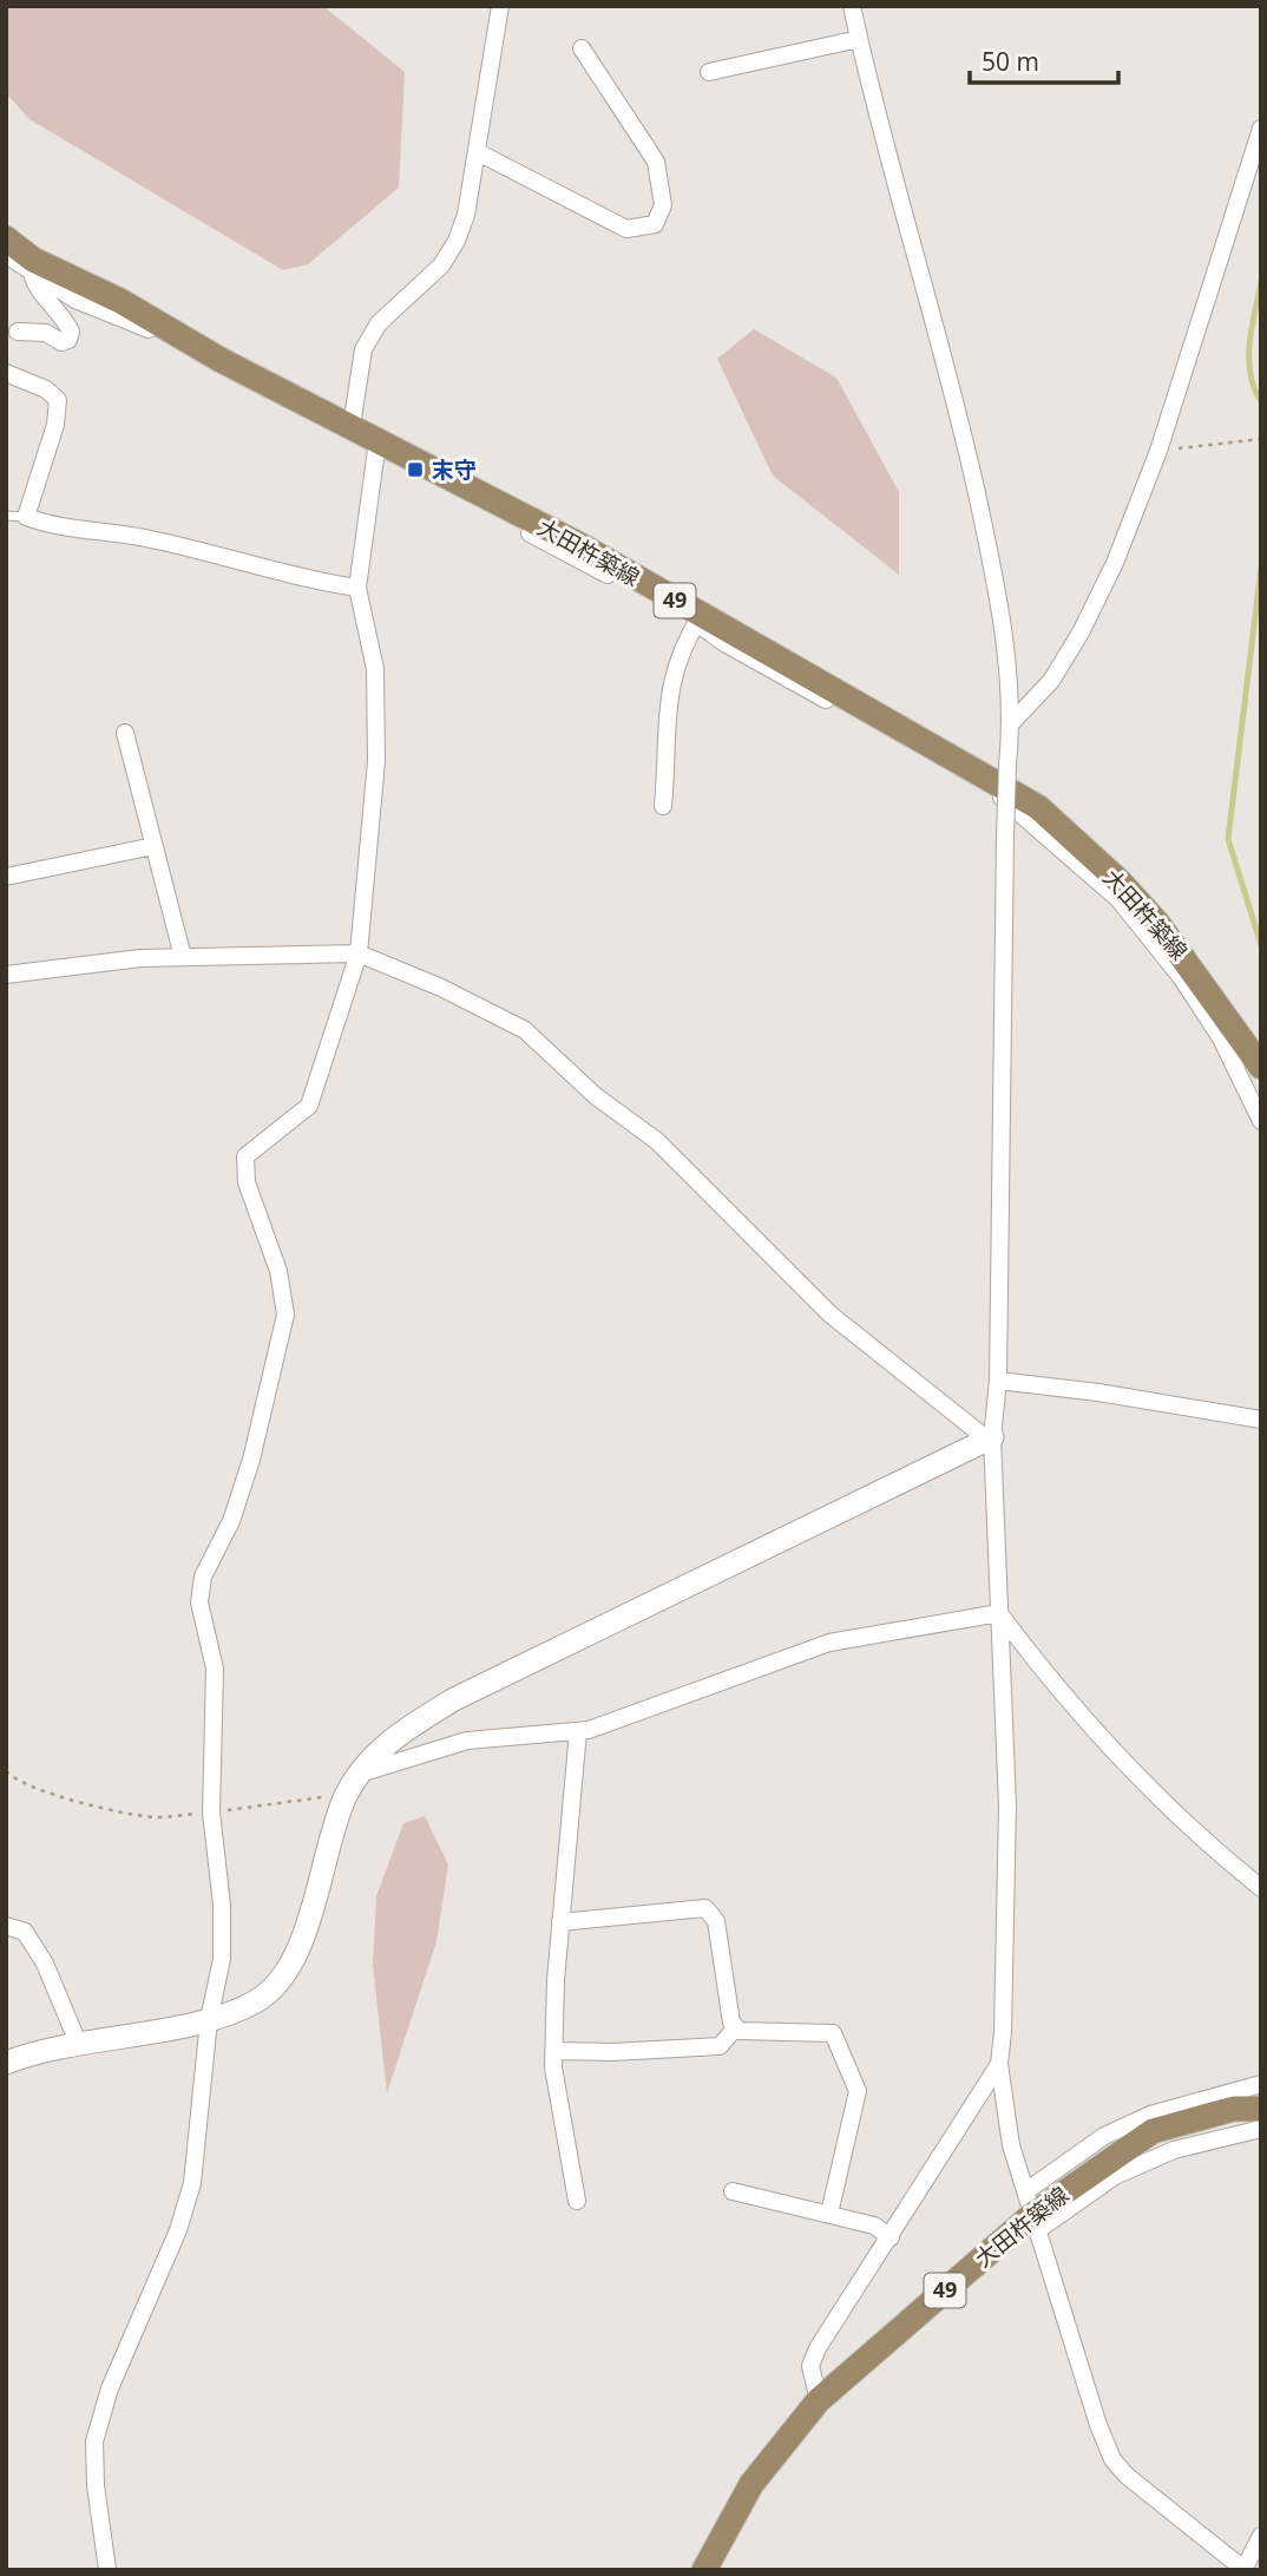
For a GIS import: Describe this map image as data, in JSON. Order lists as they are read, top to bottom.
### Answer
{
  "streets": {
    "main road": ["大田杵築線", "49"]
  },
  "places": {
    "transit": ["末守"]
  },
  "scale_bar": "50 m"
}
